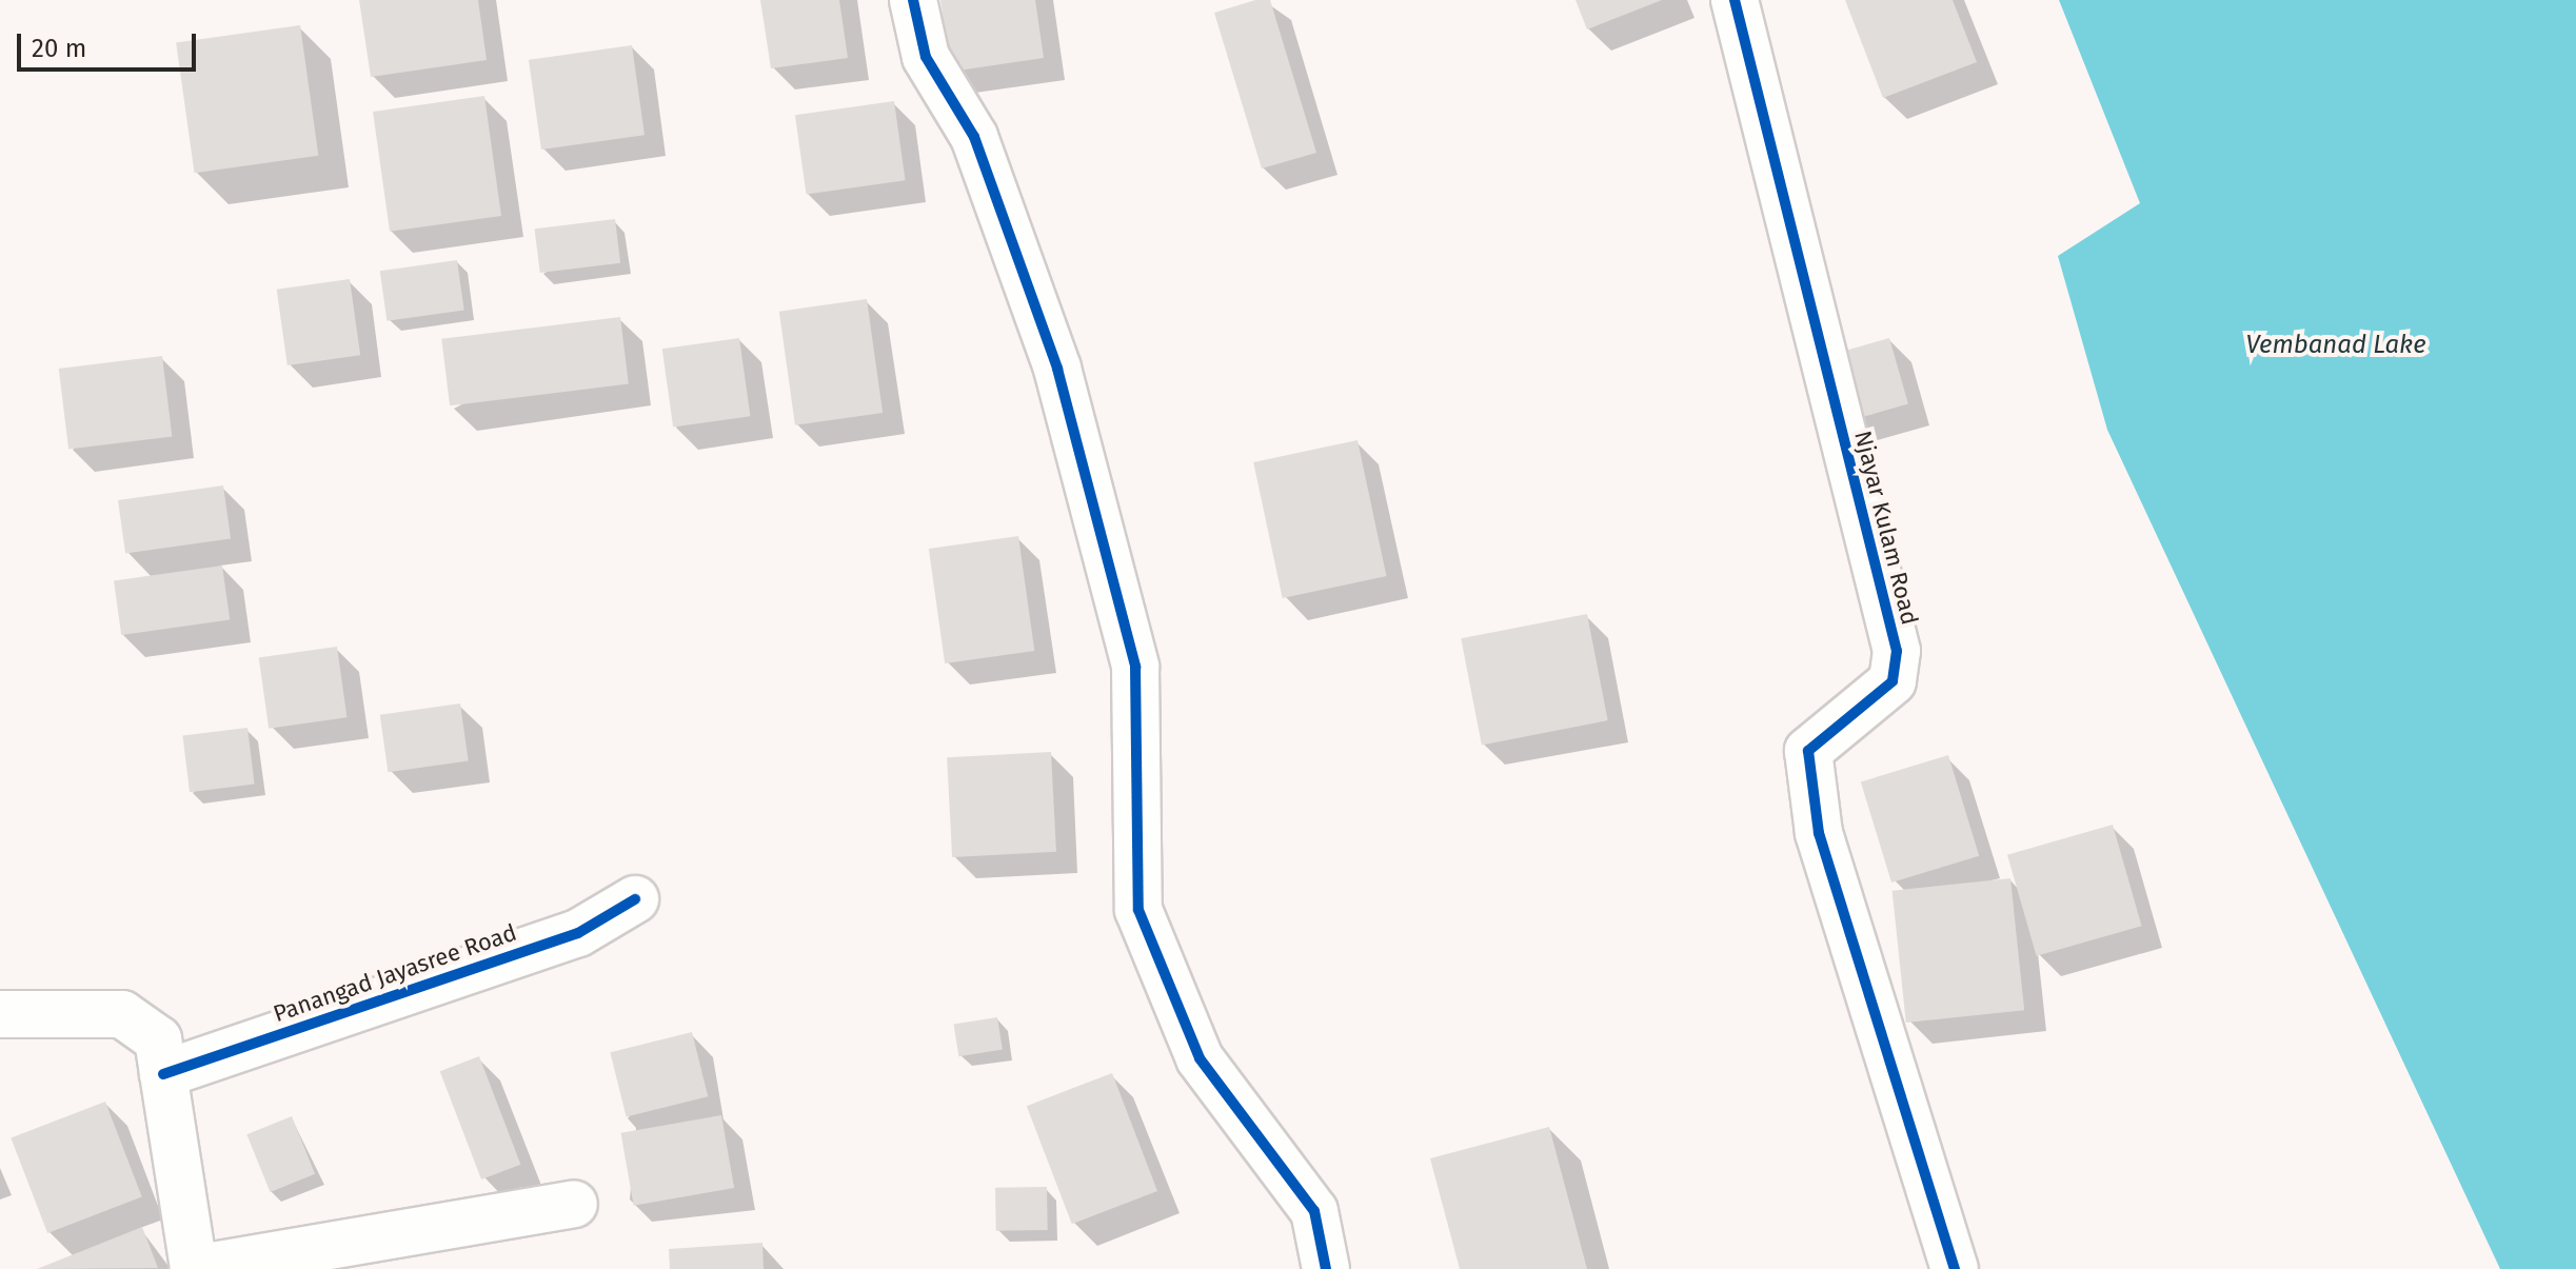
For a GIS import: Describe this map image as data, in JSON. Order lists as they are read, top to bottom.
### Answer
{
  "streets": {
    "street": ["Njayar Kulam Road", "Panangad Jayasree Road"]
  },
  "water": ["Vembanad Lake"],
  "scale_bar": "20 m"
}
